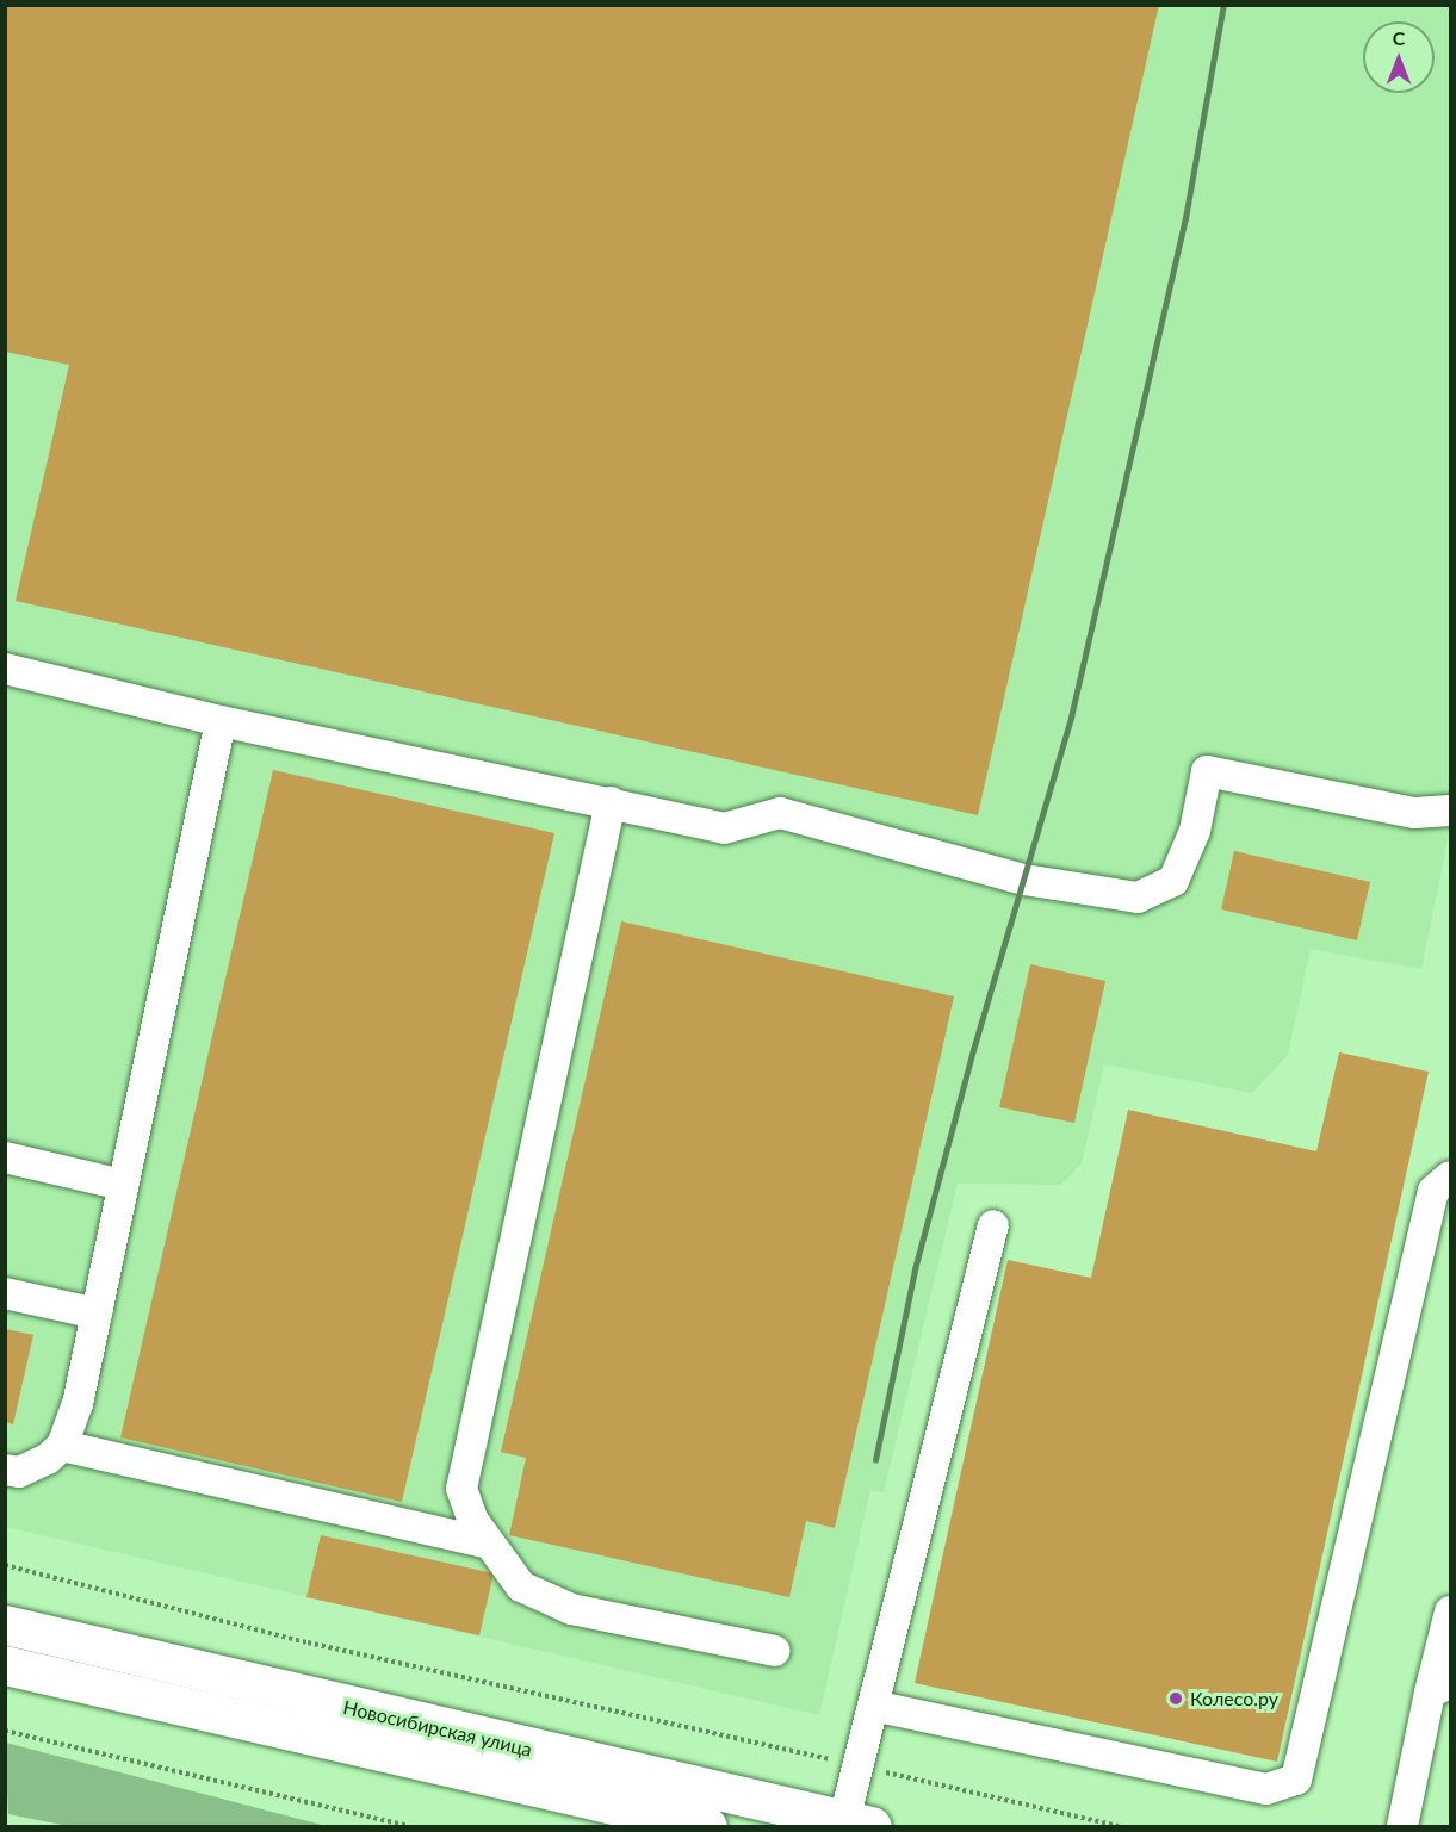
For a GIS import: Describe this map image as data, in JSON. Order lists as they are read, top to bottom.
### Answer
{
  "streets": {
    "main road": ["Новосибирская улица"]
  },
  "places": ["Колесо.ру"],
  "north": "top"
}
